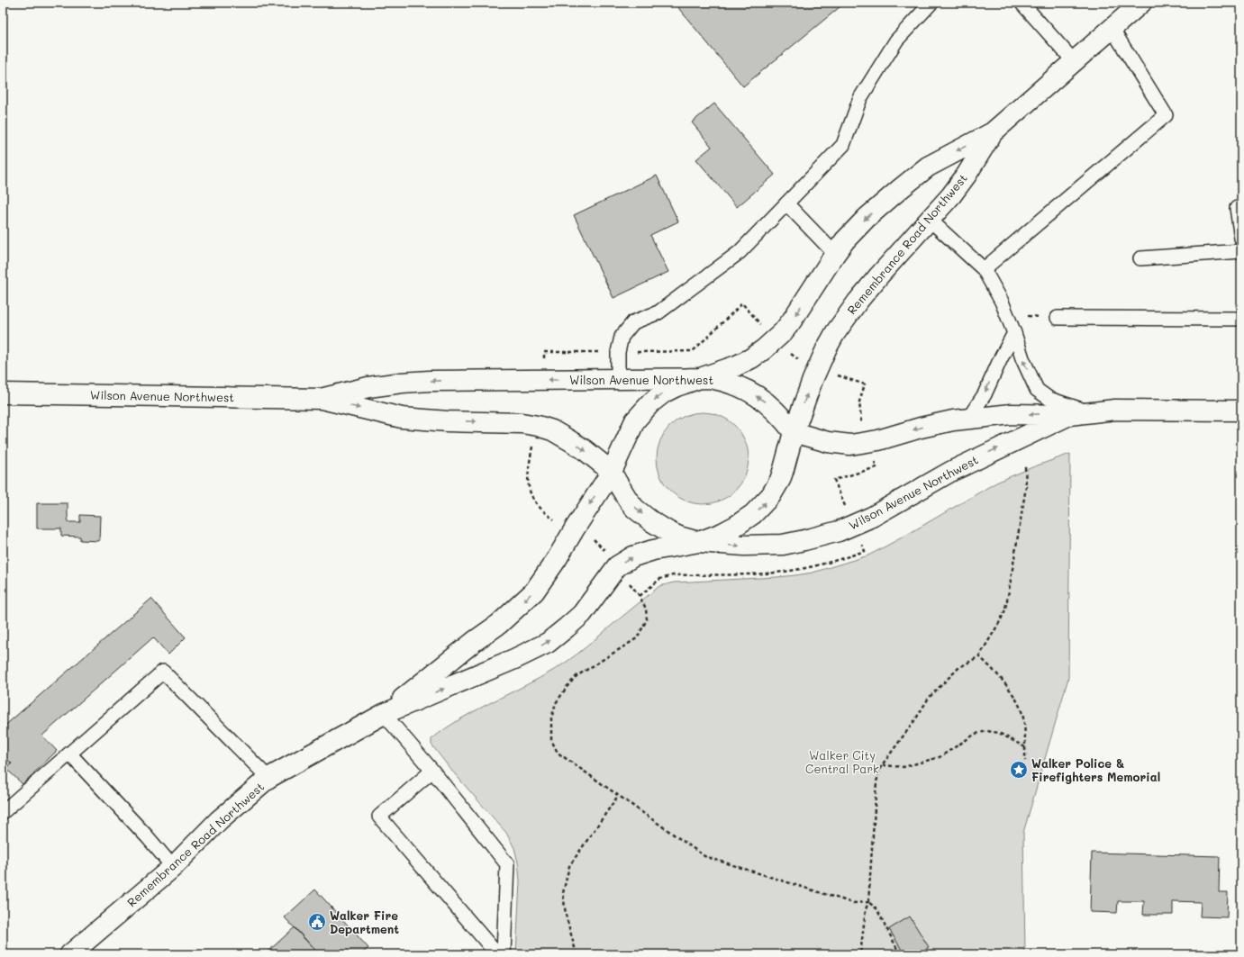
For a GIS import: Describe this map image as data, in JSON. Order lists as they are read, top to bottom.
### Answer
{
  "streets": {
    "main road": ["Remembrance Road Northwest", "Wilson Avenue Northwest"]
  },
  "crossings": [
    ["Remembrance Road Northwest", "Wilson Avenue Northwest"]
  ],
  "parks": ["Walker City Central Park"],
  "places": {
    "place": ["Walker Police & Firefighters Memorial"],
    "public building": ["Walker Fire Department"]
  }
}
